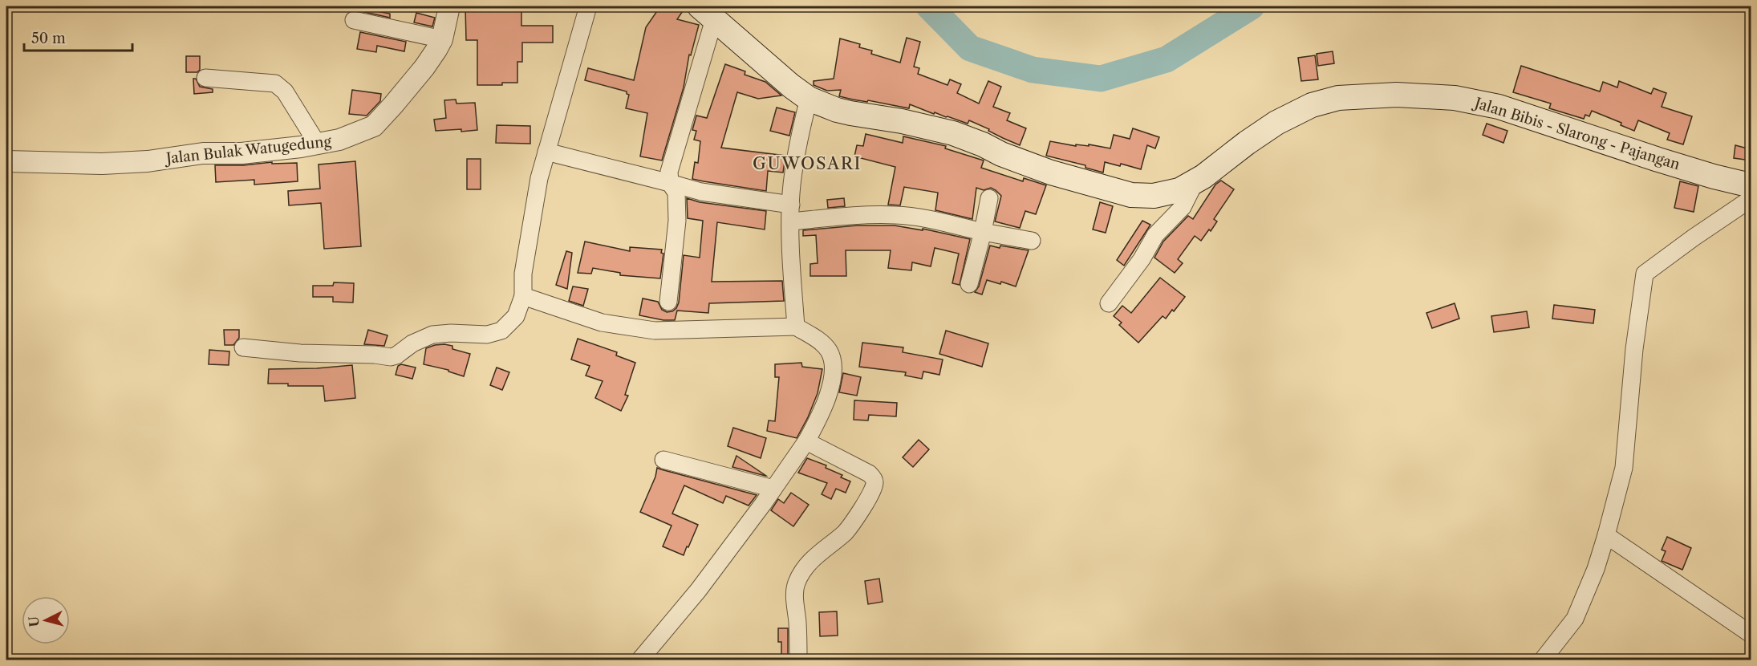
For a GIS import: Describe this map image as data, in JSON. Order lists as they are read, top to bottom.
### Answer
{
  "streets": {
    "main road": ["Jalan Bibis - Slarong - Pajangan"],
    "street": ["Jalan Bulak Watugedung"]
  },
  "districts": ["GUWOSARI"],
  "scale_bar": "50 m",
  "north": "left"
}
